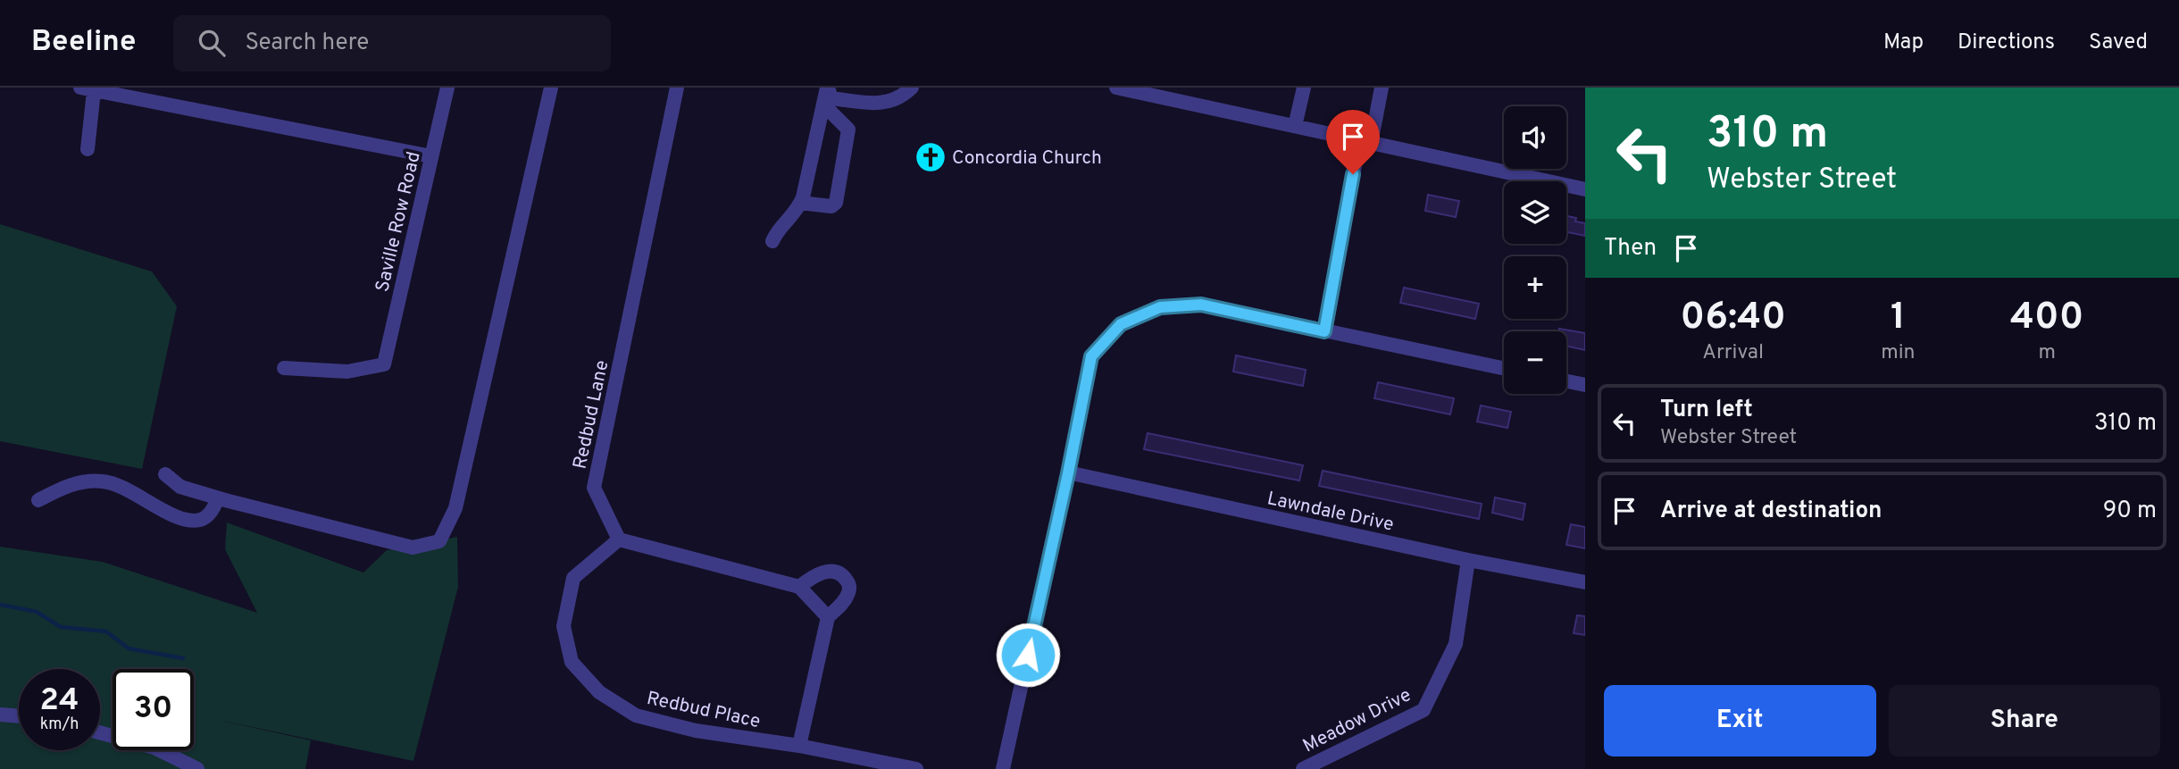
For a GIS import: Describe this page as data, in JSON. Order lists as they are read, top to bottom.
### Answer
{
  "streets": {
    "street": [
      "Saville Row Road",
      "Redbud Lane",
      "Lawndale Drive",
      "Redbud Place",
      "Meadow Drive"
    ]
  },
  "crossings": [
    ["Redbud Lane", "Redbud Place"],
    ["Lawndale Drive", "Meadow Drive"]
  ],
  "places": {
    "church": ["Concordia Church"]
  },
  "page": {
    "header": "Beeline",
    "search": "Search here",
    "nav": ["Map", "Directions", "Saved"],
    "turn": ["310 m", "Webster Street"],
    "map_buttons": ["+", "−"],
    "then": "Then",
    "eta": [
      "06:40",
      "Arrival",
      "1",
      "min",
      "400",
      "m"
    ],
    "list": [
      {
        "name": "Turn left",
        "note": "Webster Street",
        "value": "310 m"
      },
      {
        "name": "Arrive at destination",
        "value": "90 m"
      }
    ],
    "speed": "24 km/h",
    "limit": "30",
    "buttons": ["Exit", "Share"]
  }
}
